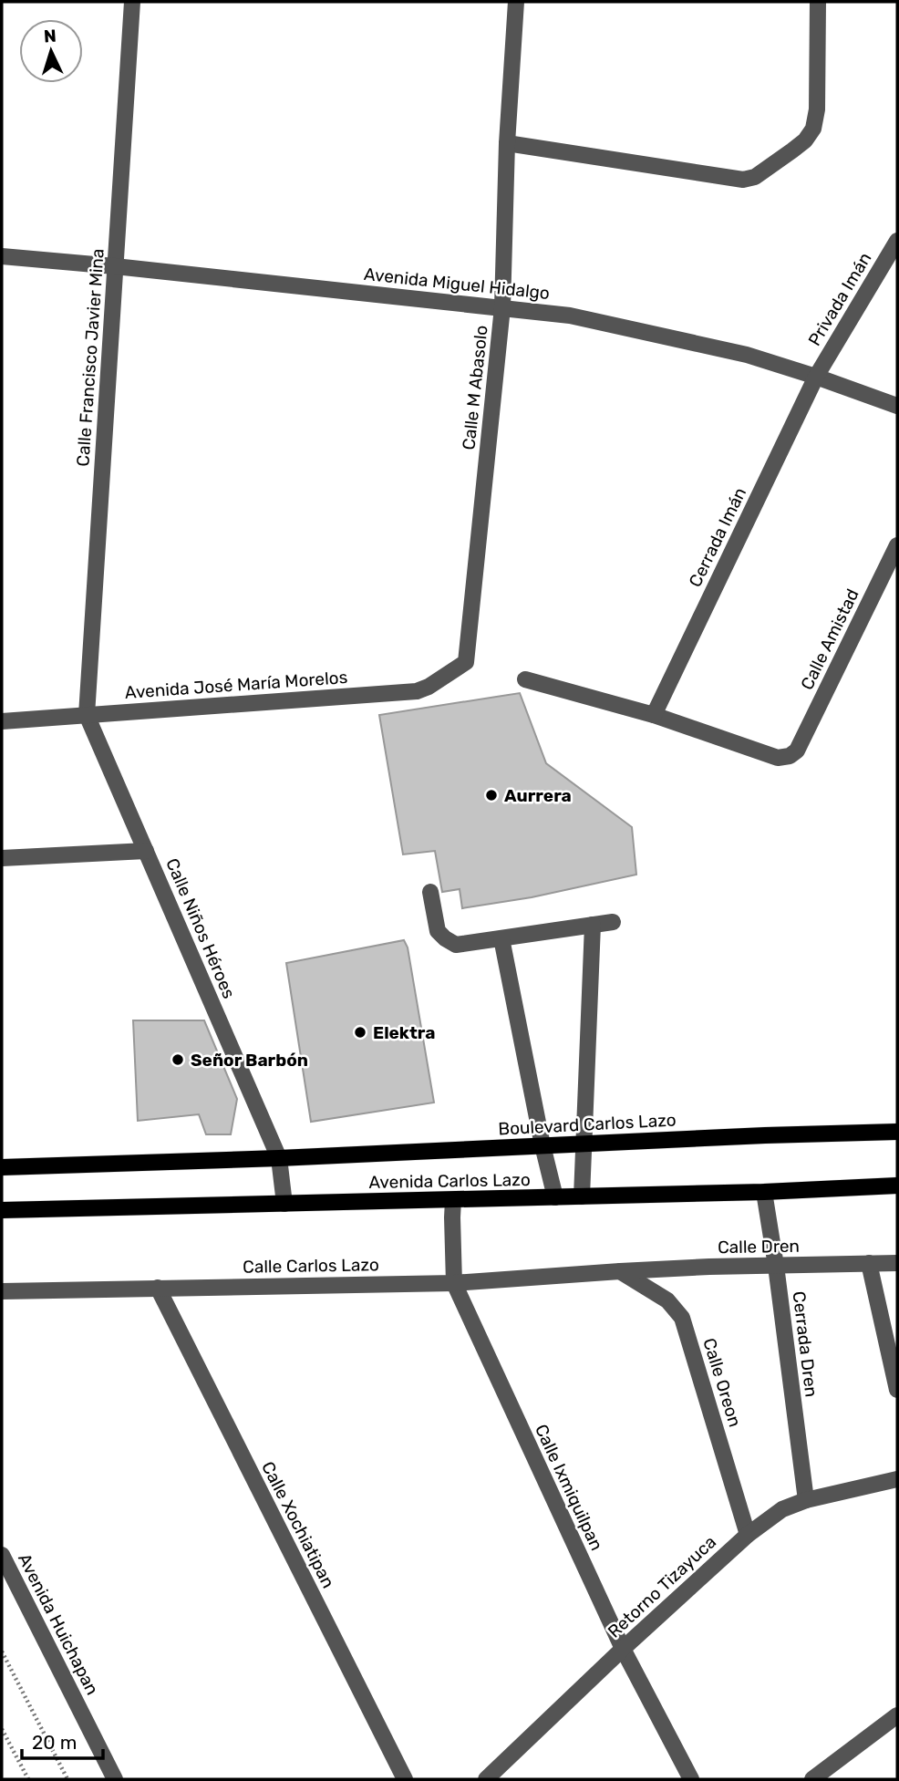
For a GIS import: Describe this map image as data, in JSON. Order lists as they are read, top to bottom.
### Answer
{
  "streets": {
    "main road": ["Boulevard Carlos Lazo", "Avenida Carlos Lazo"],
    "street": [
      "Avenida Miguel Hidalgo",
      "Privada Imán",
      "Calle Francisco Javier Mina",
      "Calle M Abasolo",
      "Cerrada Imán",
      "Calle Amistad",
      "Avenida José María Morelos",
      "Calle Niños Héroes",
      "Calle Dren",
      "Calle Carlos Lazo",
      "Cerrada Dren",
      "Calle Oreon",
      "Calle Ixmiquilpan",
      "Calle Xochiatipan",
      "Retorno Tizayuca",
      "Avenida Huichapan"
    ]
  },
  "crossings": [
    ["Avenida Miguel Hidalgo", "Privada Imán"],
    ["Avenida Miguel Hidalgo", "Calle Francisco Javier Mina"],
    ["Avenida Miguel Hidalgo", "Calle M Abasolo"],
    ["Avenida Miguel Hidalgo", "Cerrada Imán"],
    ["Privada Imán", "Cerrada Imán"],
    ["Calle Francisco Javier Mina", "Avenida José María Morelos"],
    ["Calle Francisco Javier Mina", "Calle Niños Héroes"],
    ["Calle M Abasolo", "Avenida José María Morelos"],
    ["Cerrada Imán", "Calle Amistad"],
    ["Avenida José María Morelos", "Calle Niños Héroes"],
    ["Calle Niños Héroes", "Boulevard Carlos Lazo"],
    ["Calle Niños Héroes", "Avenida Carlos Lazo"],
    ["Avenida Carlos Lazo", "Cerrada Dren"],
    ["Avenida Carlos Lazo", "Calle Ixmiquilpan"],
    ["Calle Dren", "Calle Carlos Lazo"],
    ["Calle Dren", "Cerrada Dren"],
    ["Calle Dren", "Calle Oreon"],
    ["Calle Carlos Lazo", "Calle Oreon"],
    ["Calle Carlos Lazo", "Calle Ixmiquilpan"],
    ["Calle Carlos Lazo", "Calle Xochiatipan"],
    ["Cerrada Dren", "Retorno Tizayuca"],
    ["Calle Oreon", "Retorno Tizayuca"],
    ["Calle Ixmiquilpan", "Retorno Tizayuca"]
  ],
  "places": ["Aurrera", "Elektra", "Señor Barbón"],
  "scale_bar": "20 m",
  "north": "top"
}
